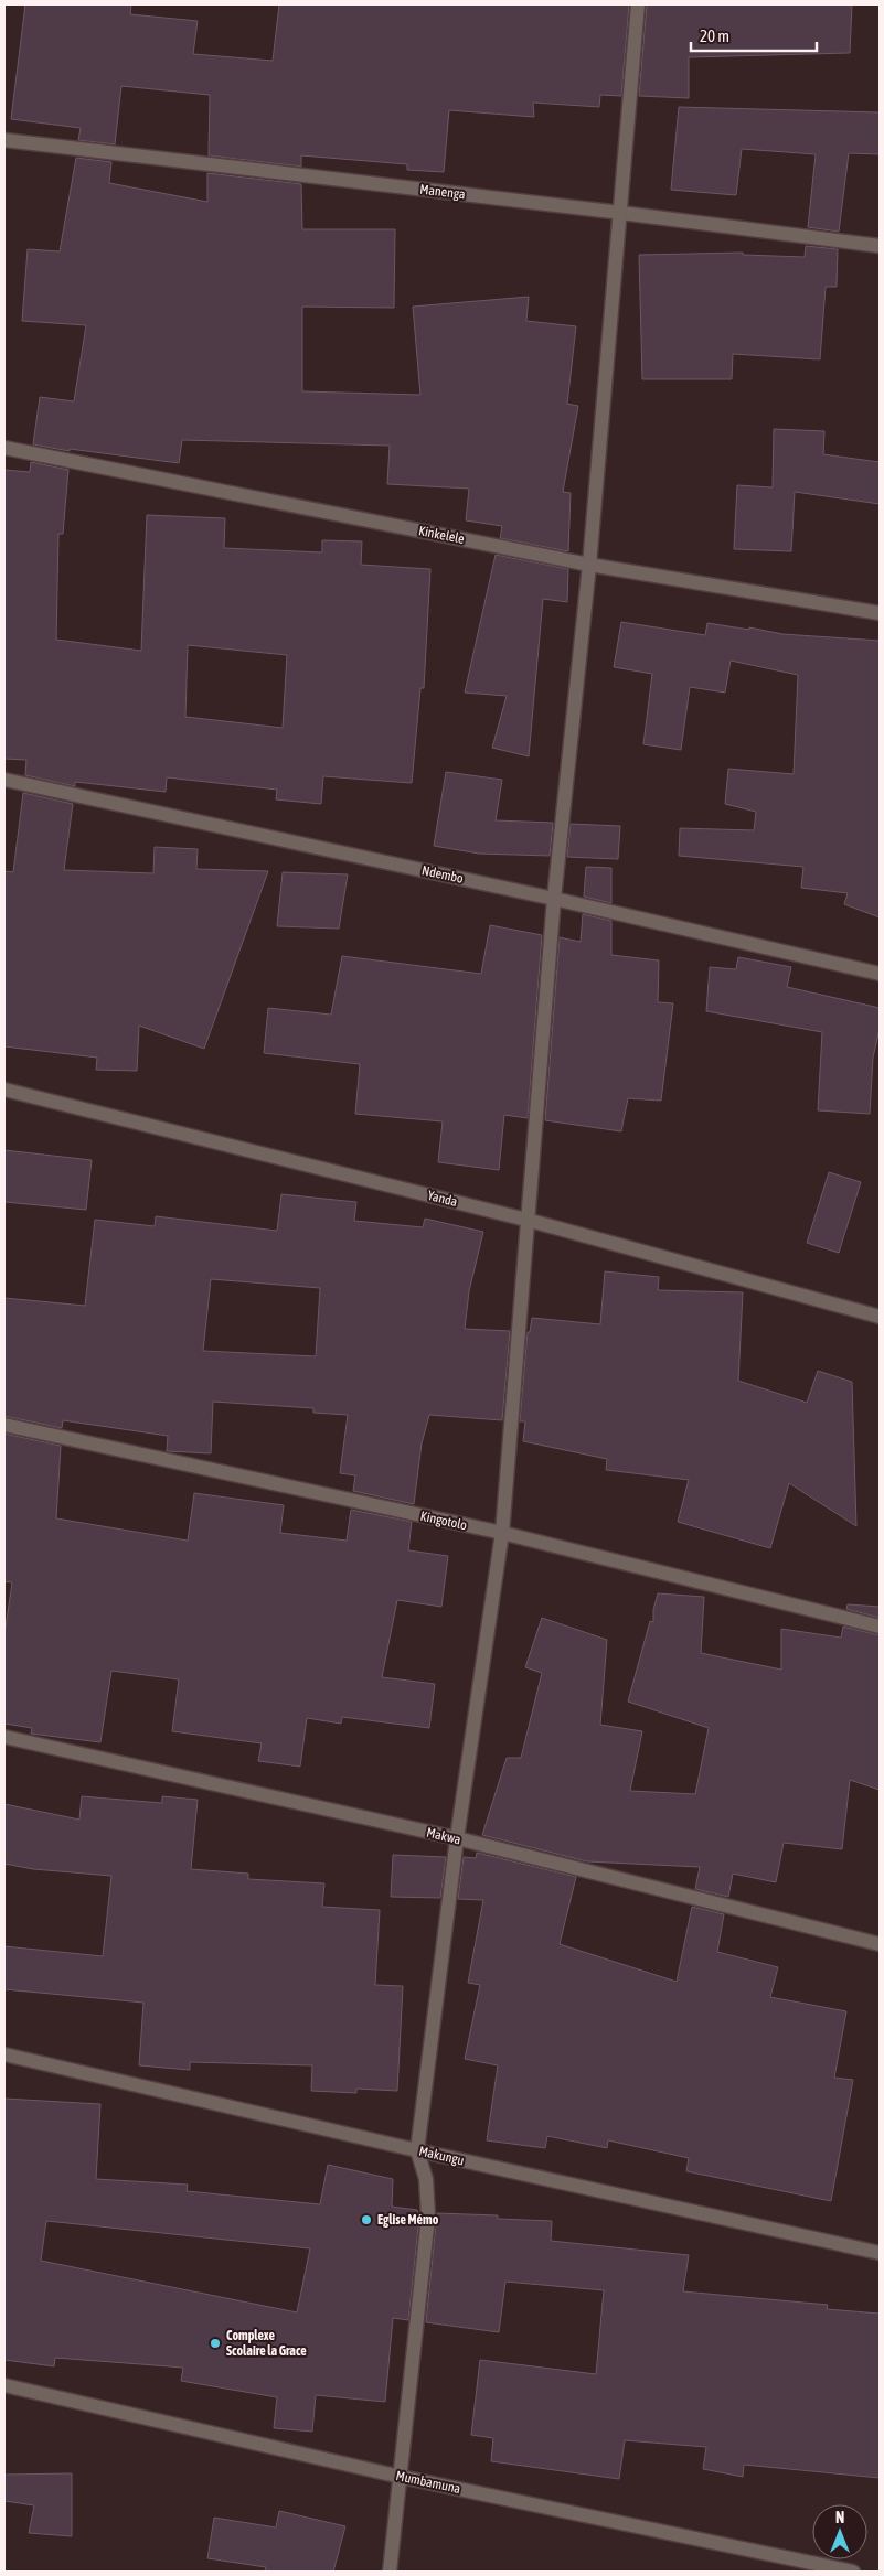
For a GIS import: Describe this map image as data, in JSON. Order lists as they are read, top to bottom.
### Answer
{
  "streets": {
    "street": [
      "Manenga",
      "Kinkelele",
      "Ndembo",
      "Yanda",
      "Kingotolo",
      "Makwa",
      "Makungu",
      "Mumbamuna"
    ]
  },
  "places": ["Eglise Mémo", "Complexe Scolaire la Grace"],
  "scale_bar": "20 m",
  "north": "top"
}
